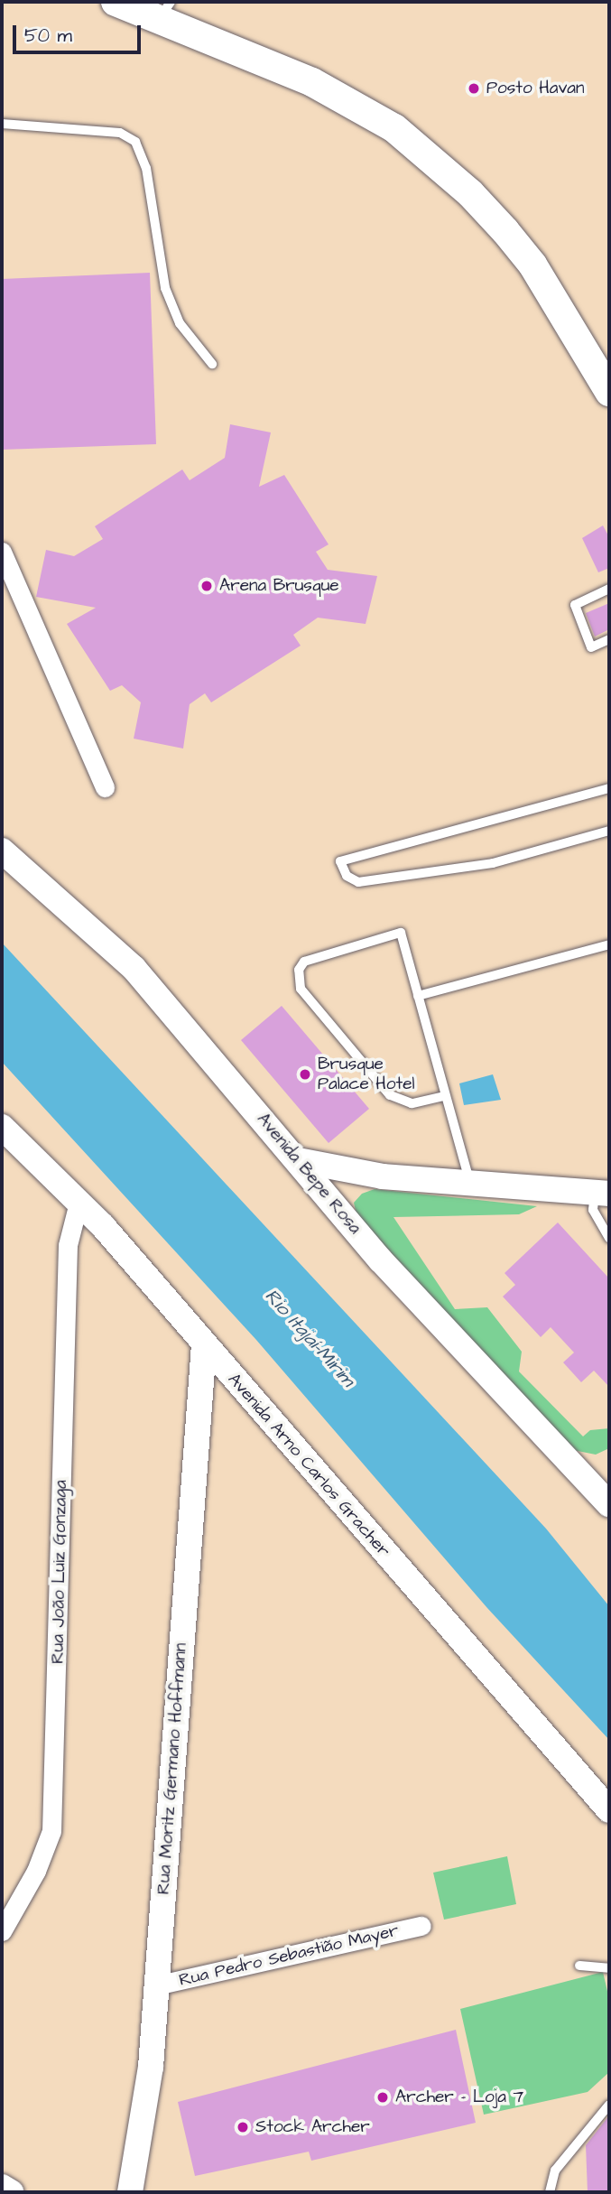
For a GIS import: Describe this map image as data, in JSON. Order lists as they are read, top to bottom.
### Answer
{
  "streets": {
    "main road": ["Avenida Bepe Rosa", "Avenida Arno Carlos Gracher", "Rua Moritz Germano Hoffmann"],
    "street": ["Rua João Luiz Gonzaga", "Rua Pedro Sebastião Mayer"]
  },
  "crossings": [
    ["Avenida Arno Carlos Gracher", "Rua João Luiz Gonzaga"],
    ["Avenida Arno Carlos Gracher", "Rua Moritz Germano Hoffmann"],
    ["Rua Moritz Germano Hoffmann", "Rua Pedro Sebastião Mayer"]
  ],
  "water": ["Rio Itajaí-Mirim"],
  "places": [
    "Posto Havan",
    "Arena Brusque",
    "Brusque Palace Hotel",
    "Archer - Loja 7",
    "Stock Archer"
  ],
  "scale_bar": "50 m"
}
